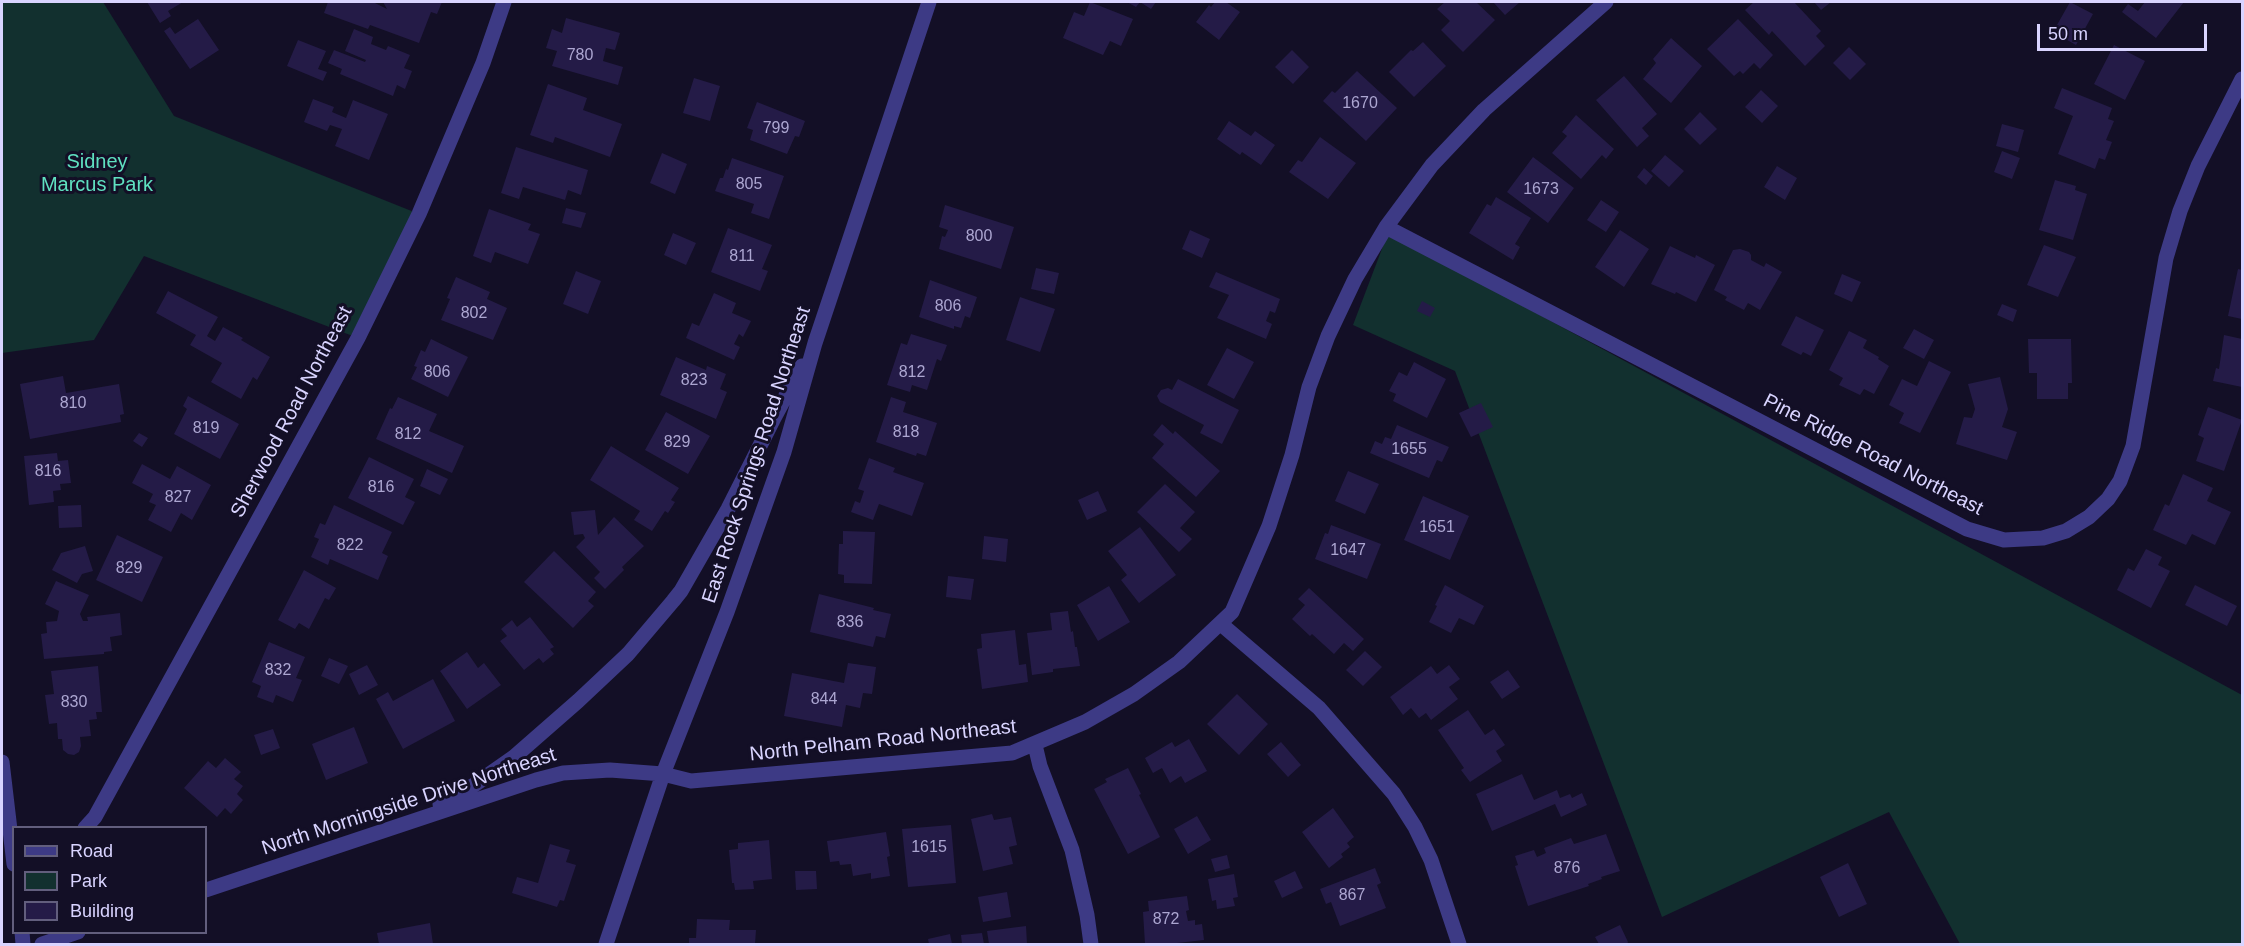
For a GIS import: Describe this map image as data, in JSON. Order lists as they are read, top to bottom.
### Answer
{
  "streets": {
    "street": [
      "Sherwood Road Northeast",
      "East Rock Springs Road Northeast",
      "Pine Ridge Road Northeast",
      "North Pelham Road Northeast",
      "North Morningside Drive Northeast"
    ]
  },
  "crossings": [
    ["East Rock Springs Road Northeast", "North Pelham Road Northeast"],
    ["East Rock Springs Road Northeast", "North Morningside Drive Northeast"],
    ["Pine Ridge Road Northeast", "North Pelham Road Northeast"],
    ["North Pelham Road Northeast", "North Morningside Drive Northeast"]
  ],
  "parks": ["Sidney Marcus Park"],
  "house_numbers": [
    "780",
    "1670",
    "799",
    "805",
    "1673",
    "800",
    "811",
    "806",
    "802",
    "806",
    "812",
    "823",
    "810",
    "819",
    "818",
    "812",
    "829",
    "1655",
    "816",
    "816",
    "827",
    "1651",
    "822",
    "1647",
    "829",
    "836",
    "832",
    "844",
    "830",
    "1615",
    "876",
    "867",
    "872"
  ],
  "legend": ["Road", "Park", "Building"],
  "scale_bar": "50 m"
}
